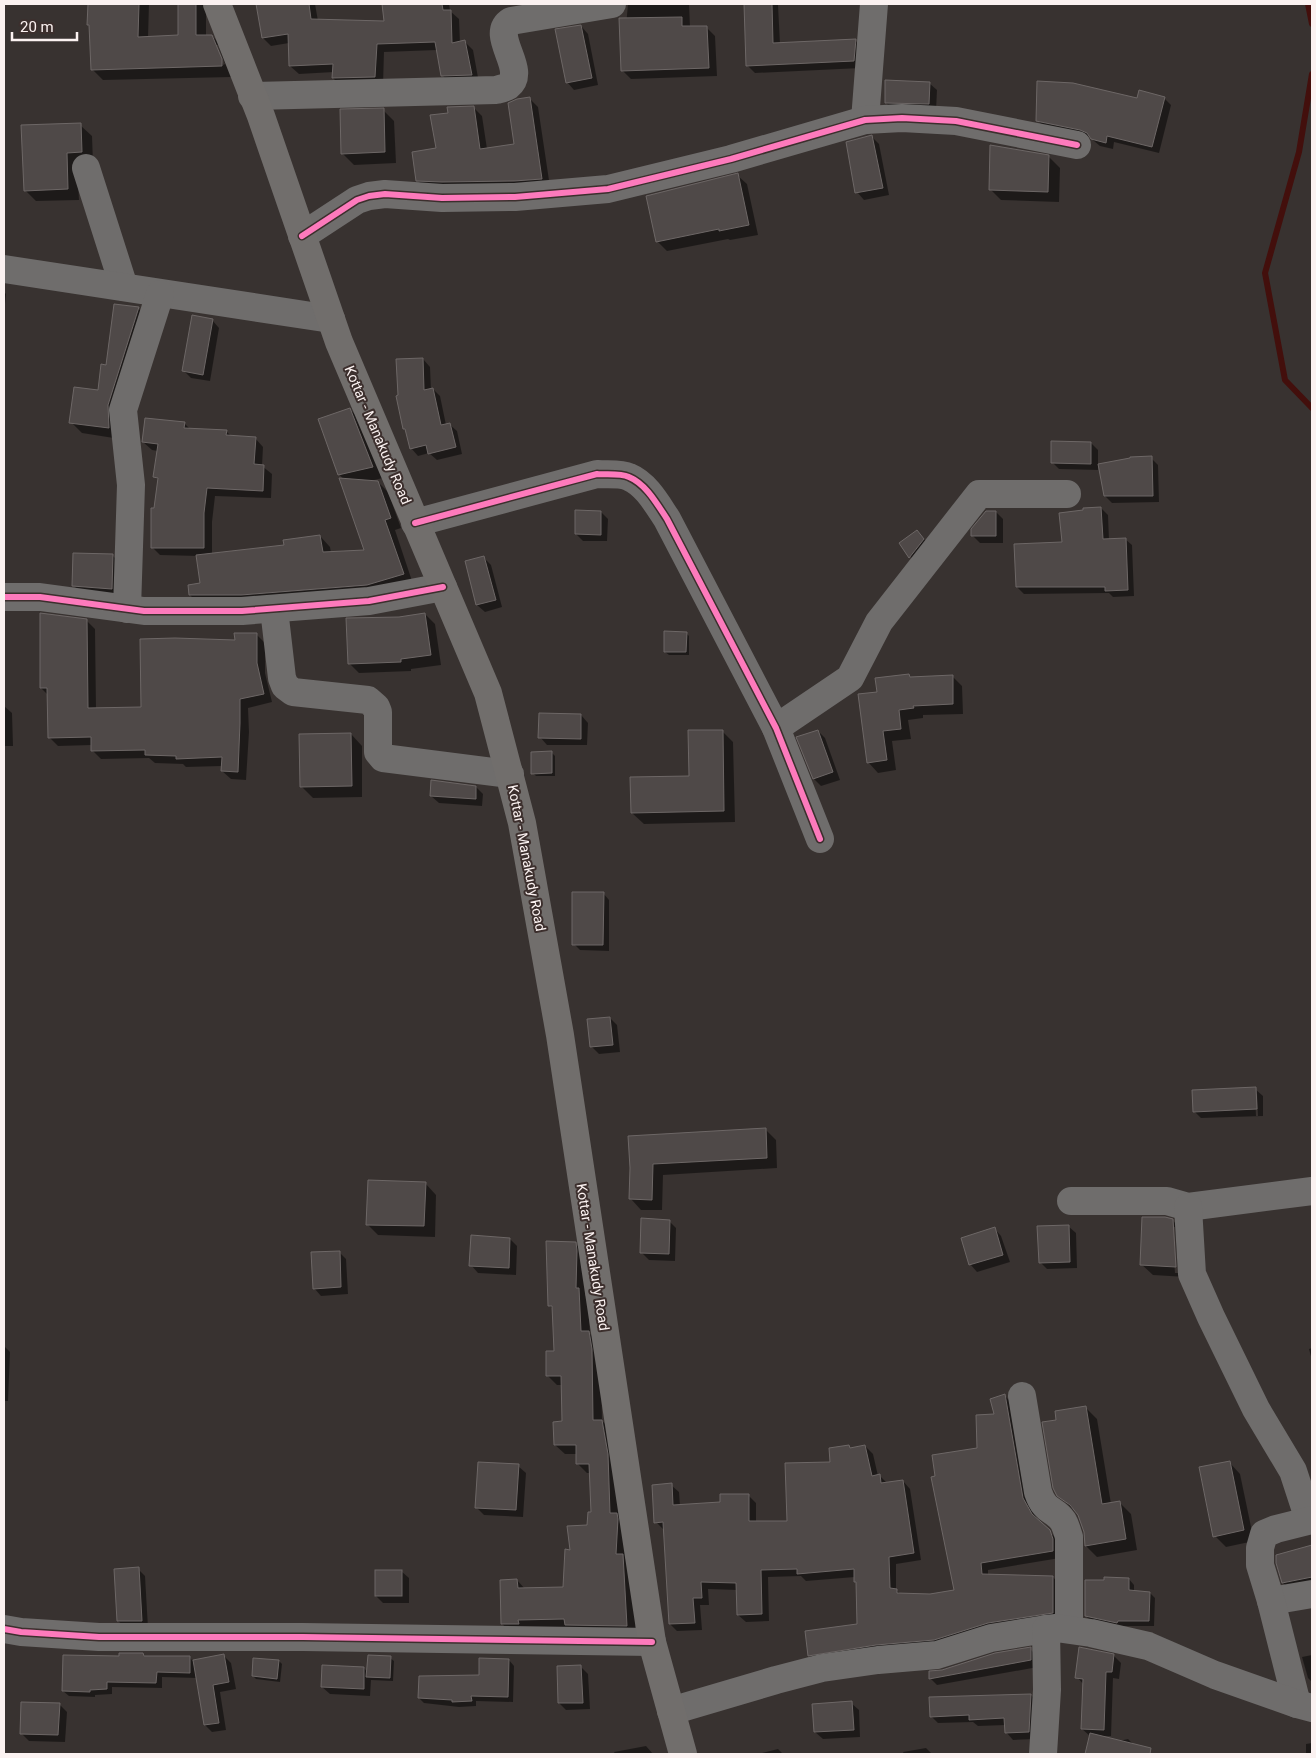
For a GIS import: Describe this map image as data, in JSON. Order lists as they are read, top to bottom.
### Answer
{
  "streets": {
    "main road": ["Kottar - Manakudy Road"]
  },
  "scale_bar": "20 m"
}
